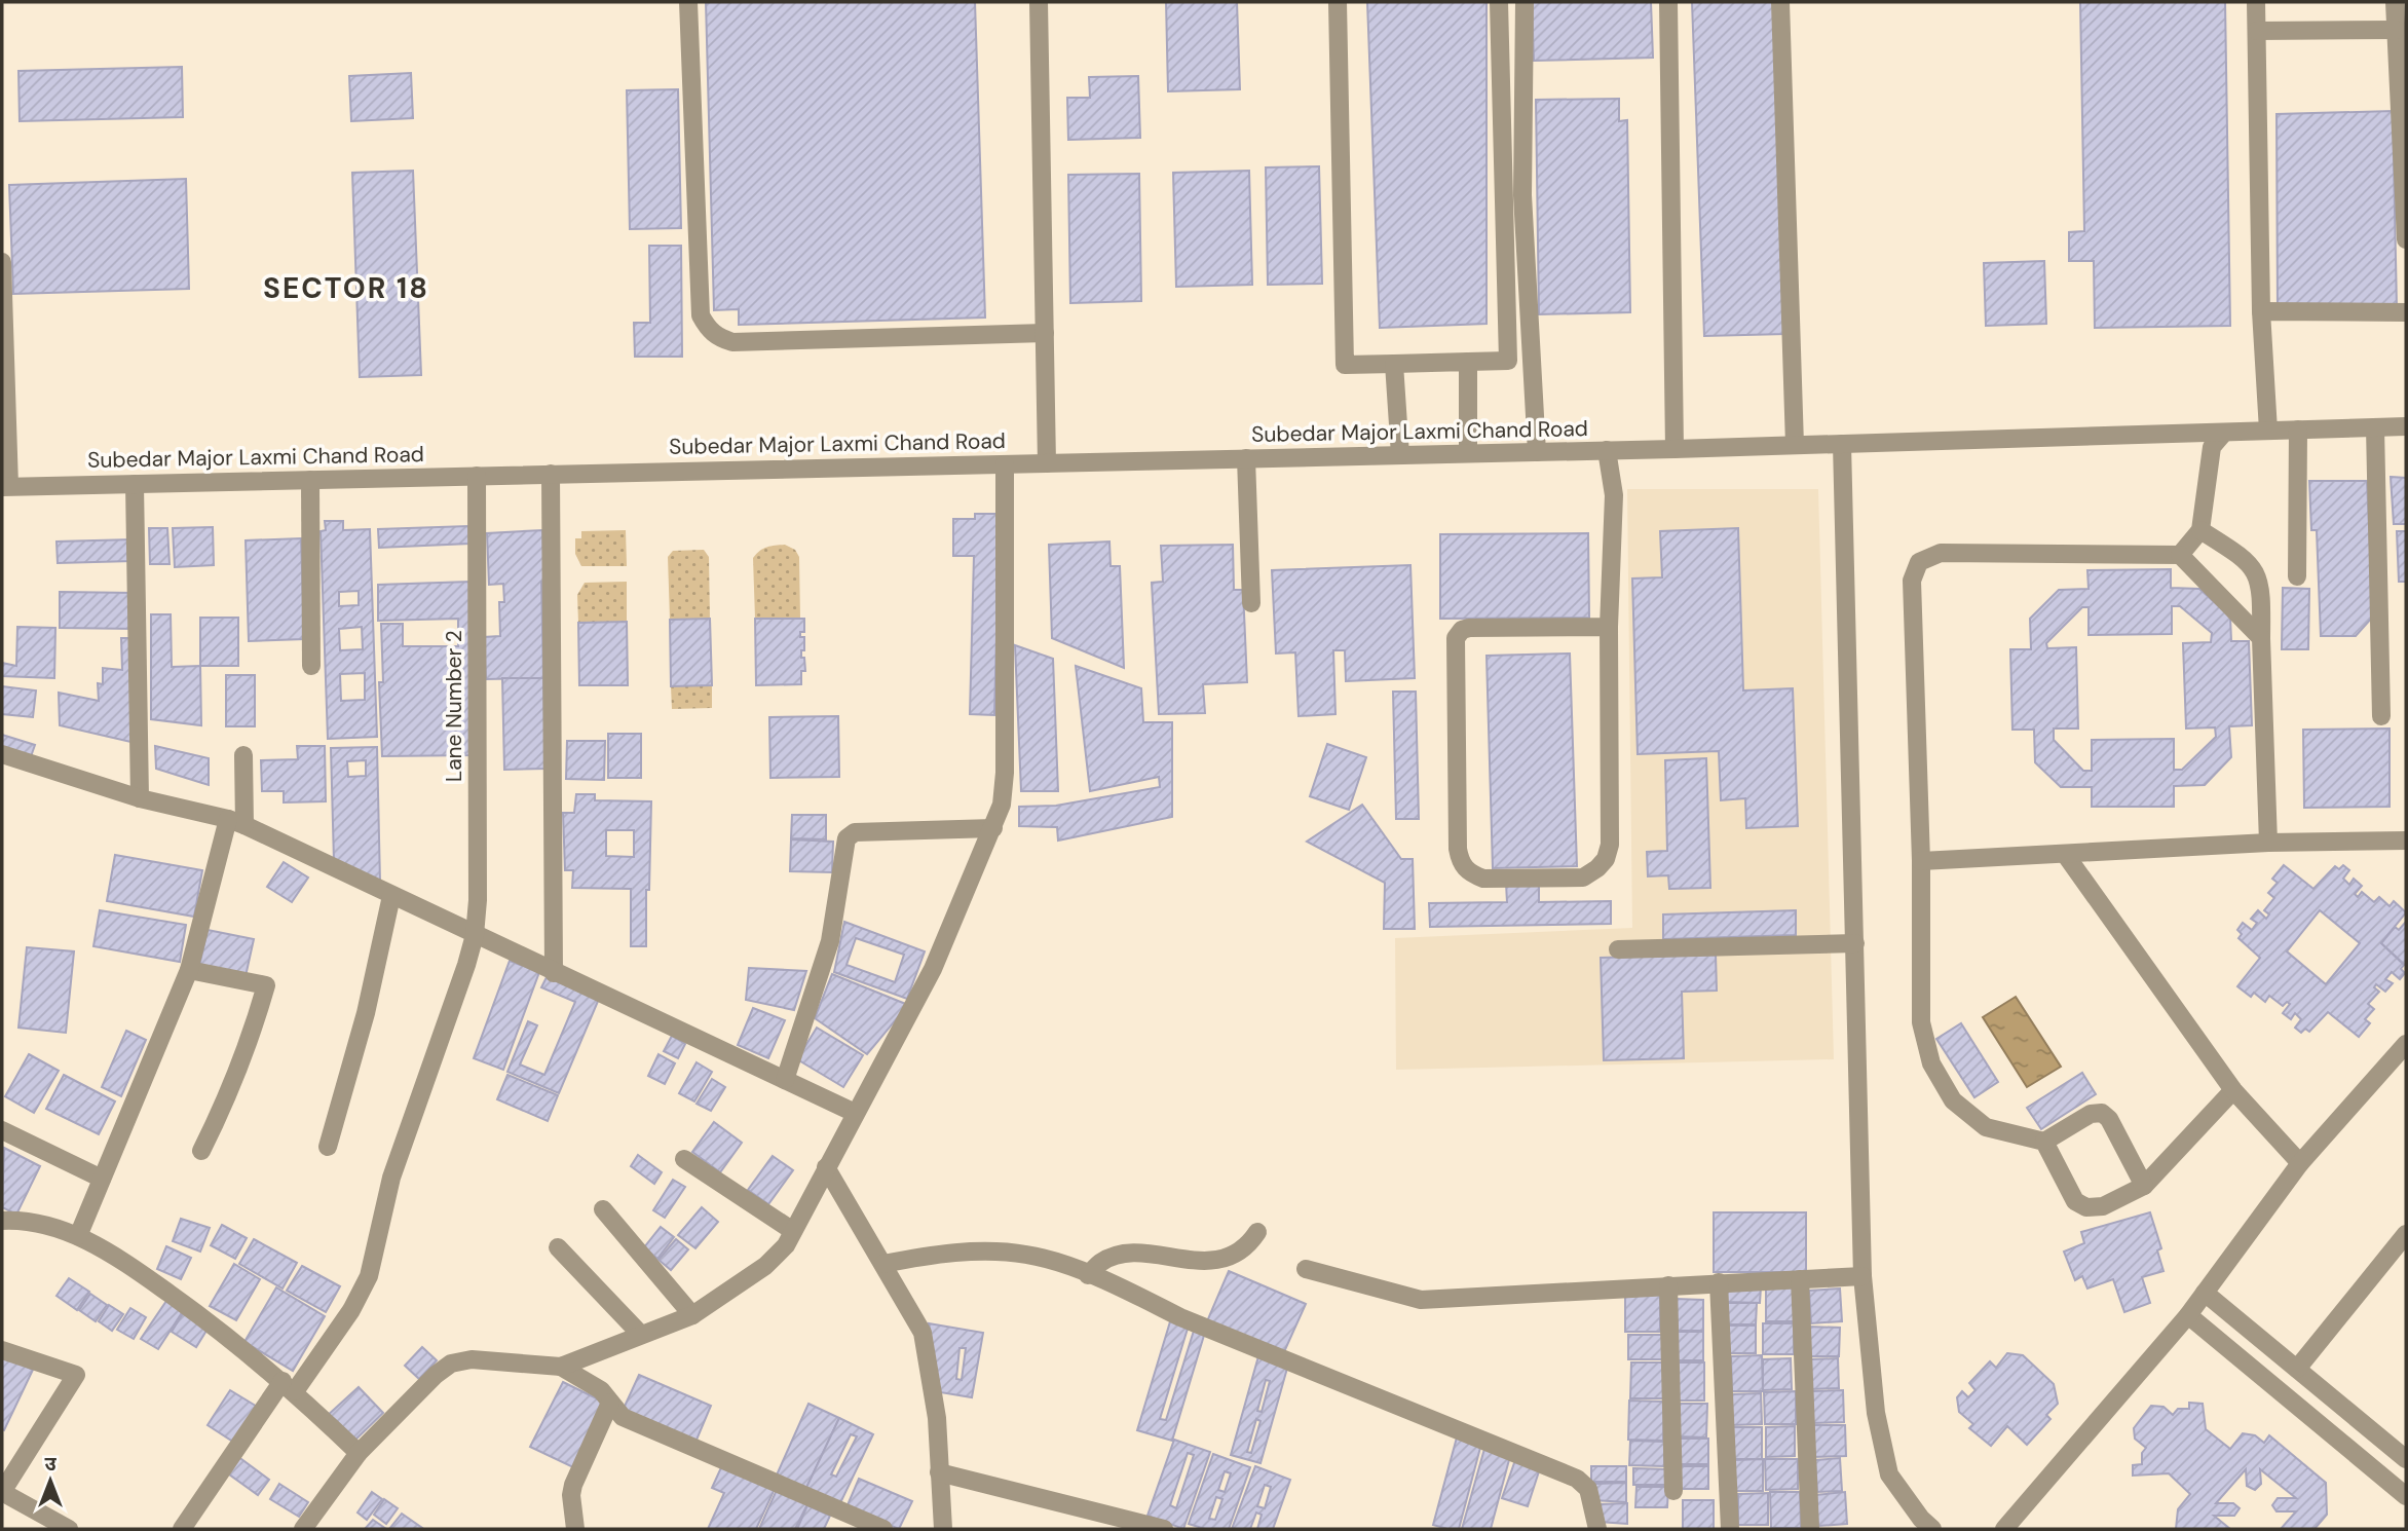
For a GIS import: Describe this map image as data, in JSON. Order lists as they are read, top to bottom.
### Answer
{
  "streets": {
    "street": ["Subedar Major Laxmi Chand Road", "Lane Number 2"]
  },
  "crossings": [
    ["Subedar Major Laxmi Chand Road", "Lane Number 2"]
  ],
  "districts": ["SECTOR 18"],
  "north": "top"
}
